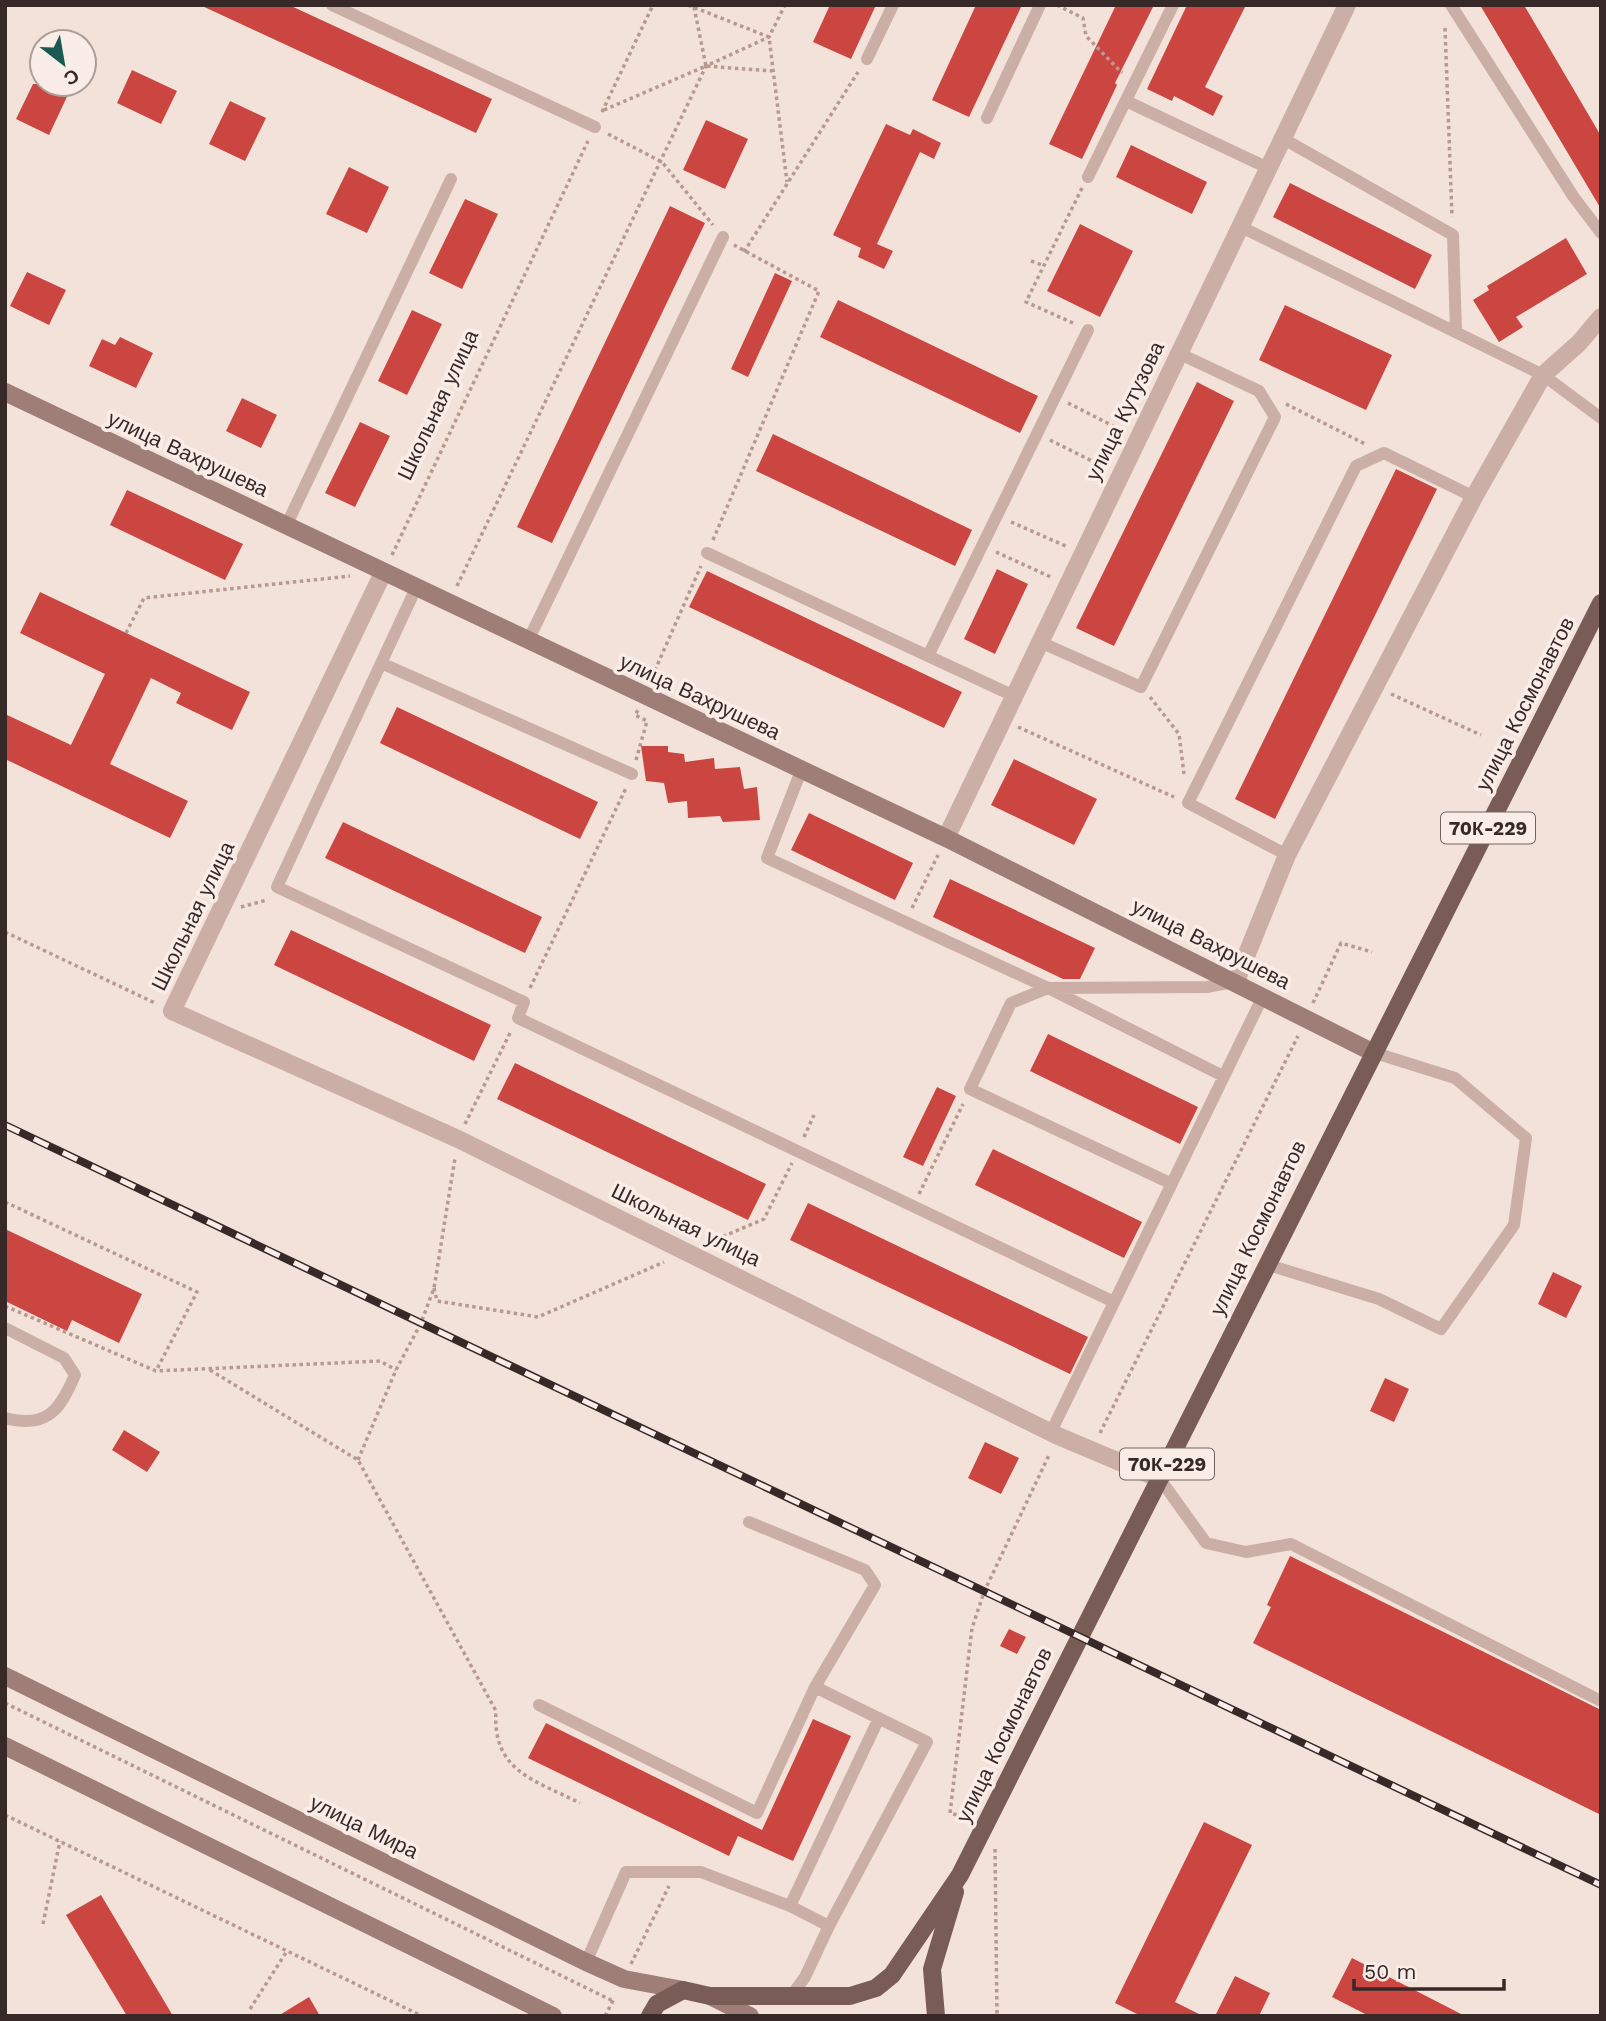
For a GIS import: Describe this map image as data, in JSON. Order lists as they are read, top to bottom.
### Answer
{
  "streets": {
    "main road": [
      "улица Вахрушева",
      "улица Космонавтов",
      "70К-229",
      "улица Мира"
    ],
    "street": ["Школьная улица", "улица Кутузова"]
  },
  "crossings": [
    ["Школьная улица", "улица Вахрушева"],
    ["Школьная улица", "улица Космонавтов"],
    ["улица Кутузова", "улица Вахрушева"],
    ["улица Вахрушева", "улица Космонавтов"],
    ["улица Космонавтов", "улица Мира"]
  ],
  "scale_bar": "50 m",
  "north": "bottom right"
}
